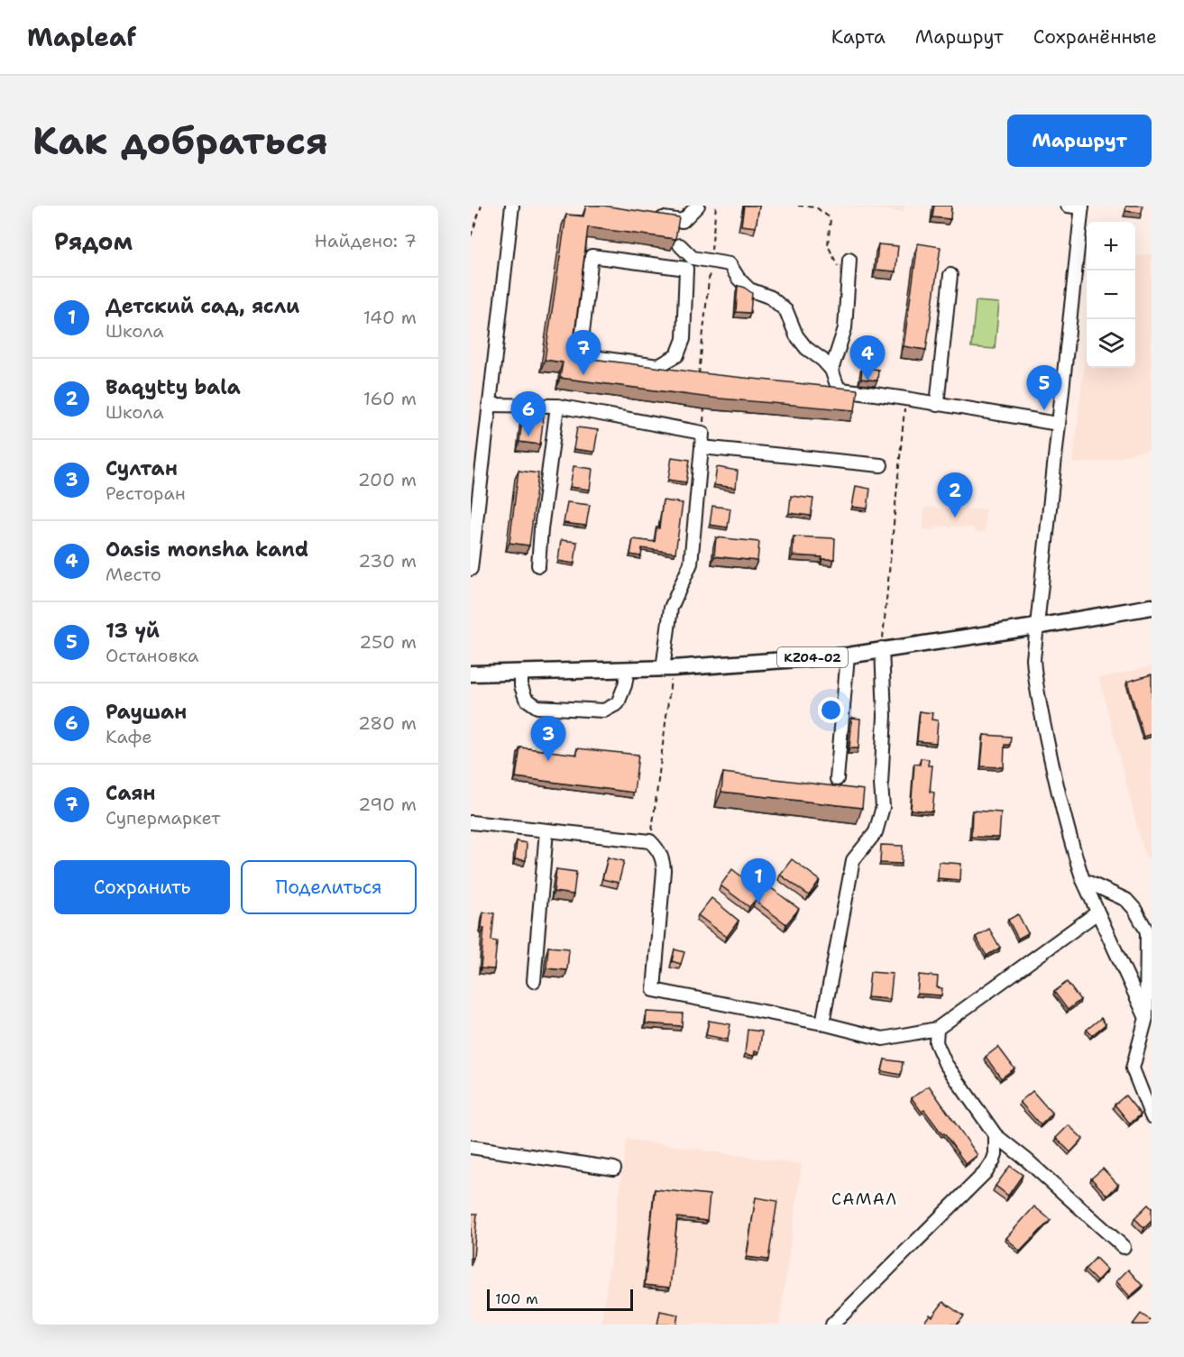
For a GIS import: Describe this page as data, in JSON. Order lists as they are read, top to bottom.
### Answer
{
  "streets": {
    "main road": ["KZ04-02"]
  },
  "districts": ["САМАЛ"],
  "scale_bar": "100 m",
  "page": {
    "header": "Mapleaf",
    "nav": ["Карта", "Маршрут", "Сохранённые"],
    "buttons": [
      "Маршрут",
      ["Сохранить", "Поделиться"]
    ],
    "title": "Как добраться",
    "heading": ["Рядом", "Найдено: 7"],
    "map_buttons": ["+", "−"],
    "list": [
      {
        "mark": "1",
        "name": "Детский сад, ясли",
        "note": "Школа",
        "value": "140 m"
      },
      {
        "mark": "2",
        "name": "Baqytty bala",
        "note": "Школа",
        "value": "160 m"
      },
      {
        "mark": "3",
        "name": "Султан",
        "note": "Ресторан",
        "value": "200 m"
      },
      {
        "mark": "4",
        "name": "Oasis monsha kand",
        "note": "Место",
        "value": "230 m"
      },
      {
        "mark": "5",
        "name": "13 үй",
        "note": "Остановка",
        "value": "250 m"
      },
      {
        "mark": "6",
        "name": "Раушан",
        "note": "Кафе",
        "value": "280 m"
      },
      {
        "mark": "7",
        "name": "Саян",
        "note": "Супермаркет",
        "value": "290 m"
      }
    ],
    "pins": [
      "7",
      "4",
      "5",
      "6",
      "2",
      "3",
      "1"
    ],
    "scale": "100 m"
  }
}
